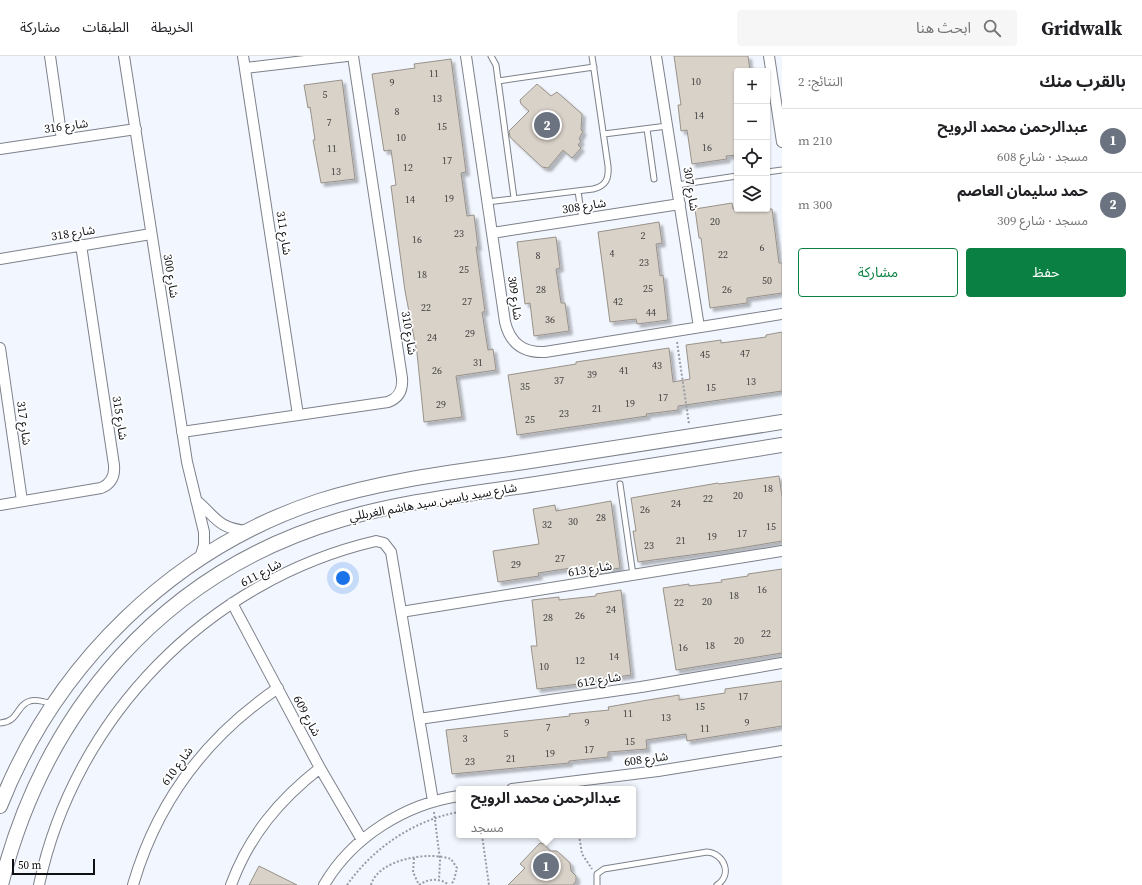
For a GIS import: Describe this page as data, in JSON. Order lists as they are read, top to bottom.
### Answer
{
  "streets": {
    "street": [
      "شارع 316",
      "شارع 307",
      "شارع 308",
      "شارع 318",
      "شارع 311",
      "شارع 300",
      "شارع 309",
      "شارع 310",
      "شارع 315",
      "شارع 317",
      "شارع سيد ياسين سيد هاشم الغربللي",
      "شارع 613",
      "شارع 611",
      "شارع 612",
      "شارع 609",
      "شارع 608",
      "شارع 610"
    ]
  },
  "crossings": [
    ["شارع 316", "شارع 300"],
    ["شارع 307", "شارع 308"],
    ["شارع 307", "شارع 309"],
    ["شارع 308", "شارع 309"],
    ["شارع 318", "شارع 300"],
    ["شارع 318", "شارع 315"],
    ["شارع 311", "شارع 310"],
    ["شارع 300", "شارع 310"],
    ["شارع 300", "شارع سيد ياسين سيد هاشم الغربللي"],
    ["شارع 315", "شارع 317"],
    ["شارع 613", "شارع 611"],
    ["شارع 611", "شارع 612"],
    ["شارع 611", "شارع 609"],
    ["شارع 609", "شارع 610"]
  ],
  "house_numbers": [
    "11",
    "10",
    "9",
    "5",
    "13",
    "8",
    "14",
    "7",
    "15",
    "10",
    "16",
    "11",
    "17",
    "12",
    "13",
    "19",
    "14",
    "20",
    "23",
    "2",
    "16",
    "6",
    "4",
    "22",
    "8",
    "23",
    "25",
    "18",
    "50",
    "25",
    "28",
    "26",
    "27",
    "42",
    "22",
    "44",
    "36",
    "29",
    "24",
    "47",
    "45",
    "31",
    "43",
    "26",
    "41",
    "39",
    "37",
    "13",
    "35",
    "15",
    "17",
    "19",
    "29",
    "21",
    "23",
    "25",
    "18",
    "20",
    "22",
    "24",
    "26",
    "28",
    "30",
    "32",
    "15",
    "17",
    "19",
    "21",
    "23",
    "27",
    "29",
    "16",
    "18",
    "20",
    "22",
    "24",
    "26",
    "28",
    "22",
    "20",
    "18",
    "16",
    "14",
    "12",
    "10",
    "17",
    "15",
    "11",
    "13",
    "9",
    "9",
    "7",
    "11",
    "5",
    "3",
    "15",
    "17",
    "19",
    "21",
    "23"
  ],
  "scale_bar": "50 m",
  "page": {
    "header": "Gridwalk",
    "search": "ابحث هنا",
    "nav": ["الخريطة", "الطبقات", "مشاركة"],
    "heading": ["بالقرب منك", "النتائج: 2"],
    "map_buttons": ["+", "−"],
    "list": [
      {
        "mark": "1",
        "name": "عبدالرحمن محمد الرويح",
        "note": "مسجد · شارع 608",
        "value": "210 m"
      },
      {
        "mark": "2",
        "name": "حمد سليمان العاصم",
        "note": "مسجد · شارع 309",
        "value": "300 m"
      }
    ],
    "pins": ["2", "1"],
    "buttons": ["حفظ", "مشاركة"],
    "popup": ["عبدالرحمن محمد الرويح", "مسجد"],
    "scale": "50 m"
  }
}
